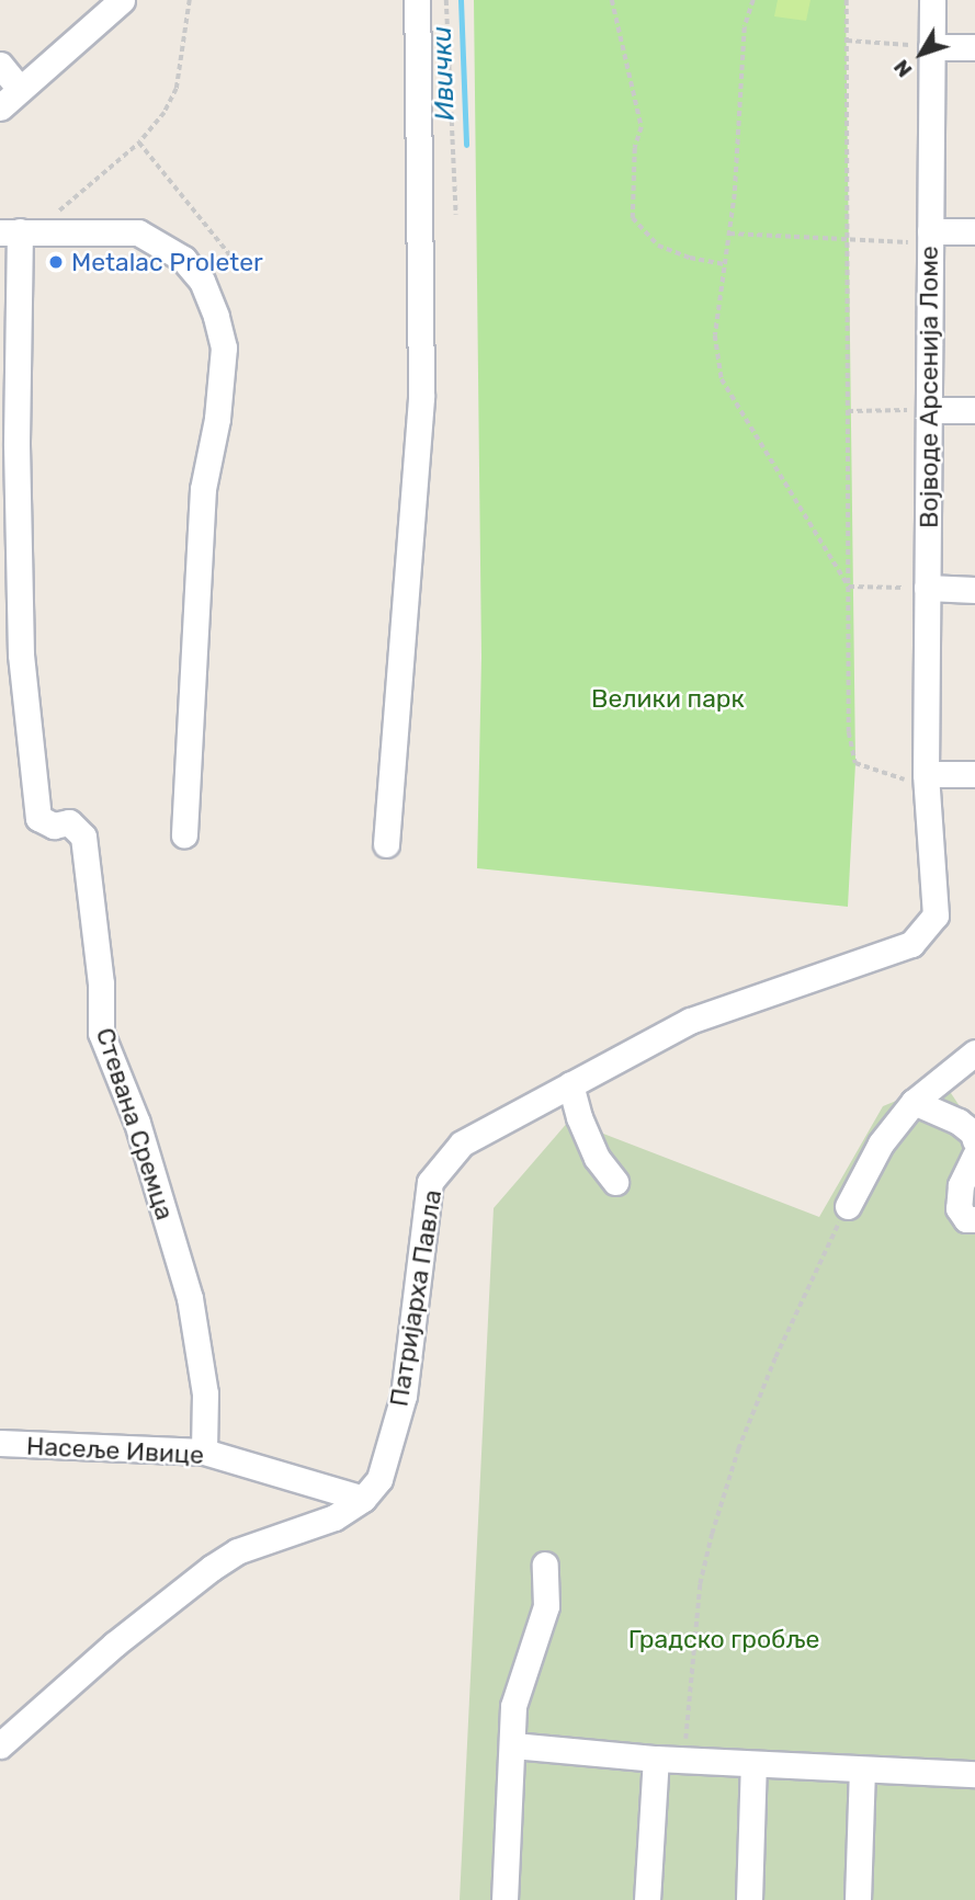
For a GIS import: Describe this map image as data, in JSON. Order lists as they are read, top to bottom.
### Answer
{
  "streets": {
    "street": [
      "Војводе Арсенија Ломе",
      "Стевана Сремца",
      "Патријарха Павла",
      "Насеље Ивице"
    ]
  },
  "crossings": [
    ["Војводе Арсенија Ломе", "Патријарха Павла"],
    ["Стевана Сремца", "Насеље Ивице"],
    ["Патријарха Павла", "Насеље Ивице"]
  ],
  "water": ["Ивички"],
  "parks": ["Велики парк", "Градско гробље"],
  "places": ["Metalac Proleter"],
  "north": "bottom left"
}
